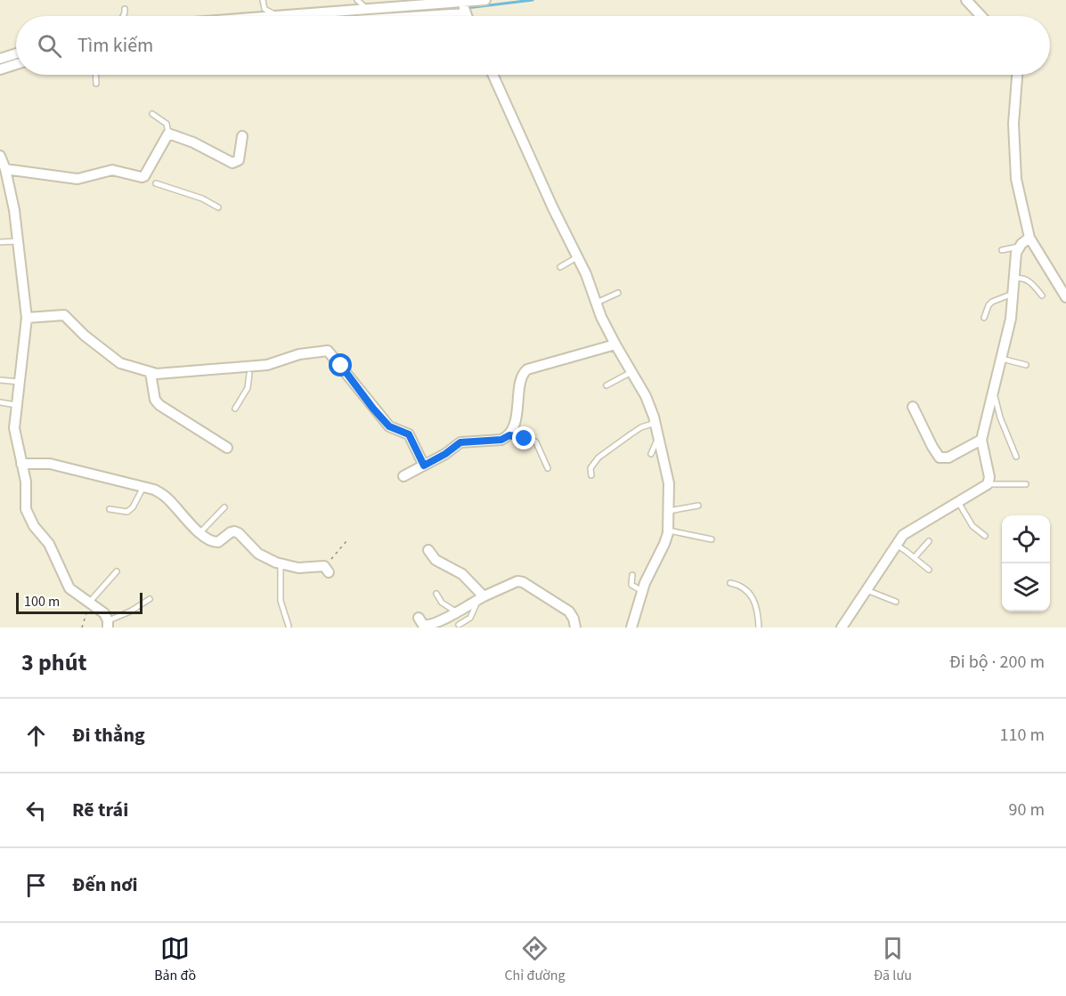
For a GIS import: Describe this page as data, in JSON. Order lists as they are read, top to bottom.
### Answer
{
  "scale_bar": "100 m",
  "page": {
    "search": "Tìm kiếm",
    "scale": "100 m",
    "heading": ["3 phút", "Đi bộ · 200 m"],
    "list": [
      ["Đi thẳng", "110 m"],
      ["Rẽ trái", "90 m"],
      "Đến nơi"
    ],
    "nav": ["Bản đồ", "Chỉ đường", "Đã lưu"]
  }
}
